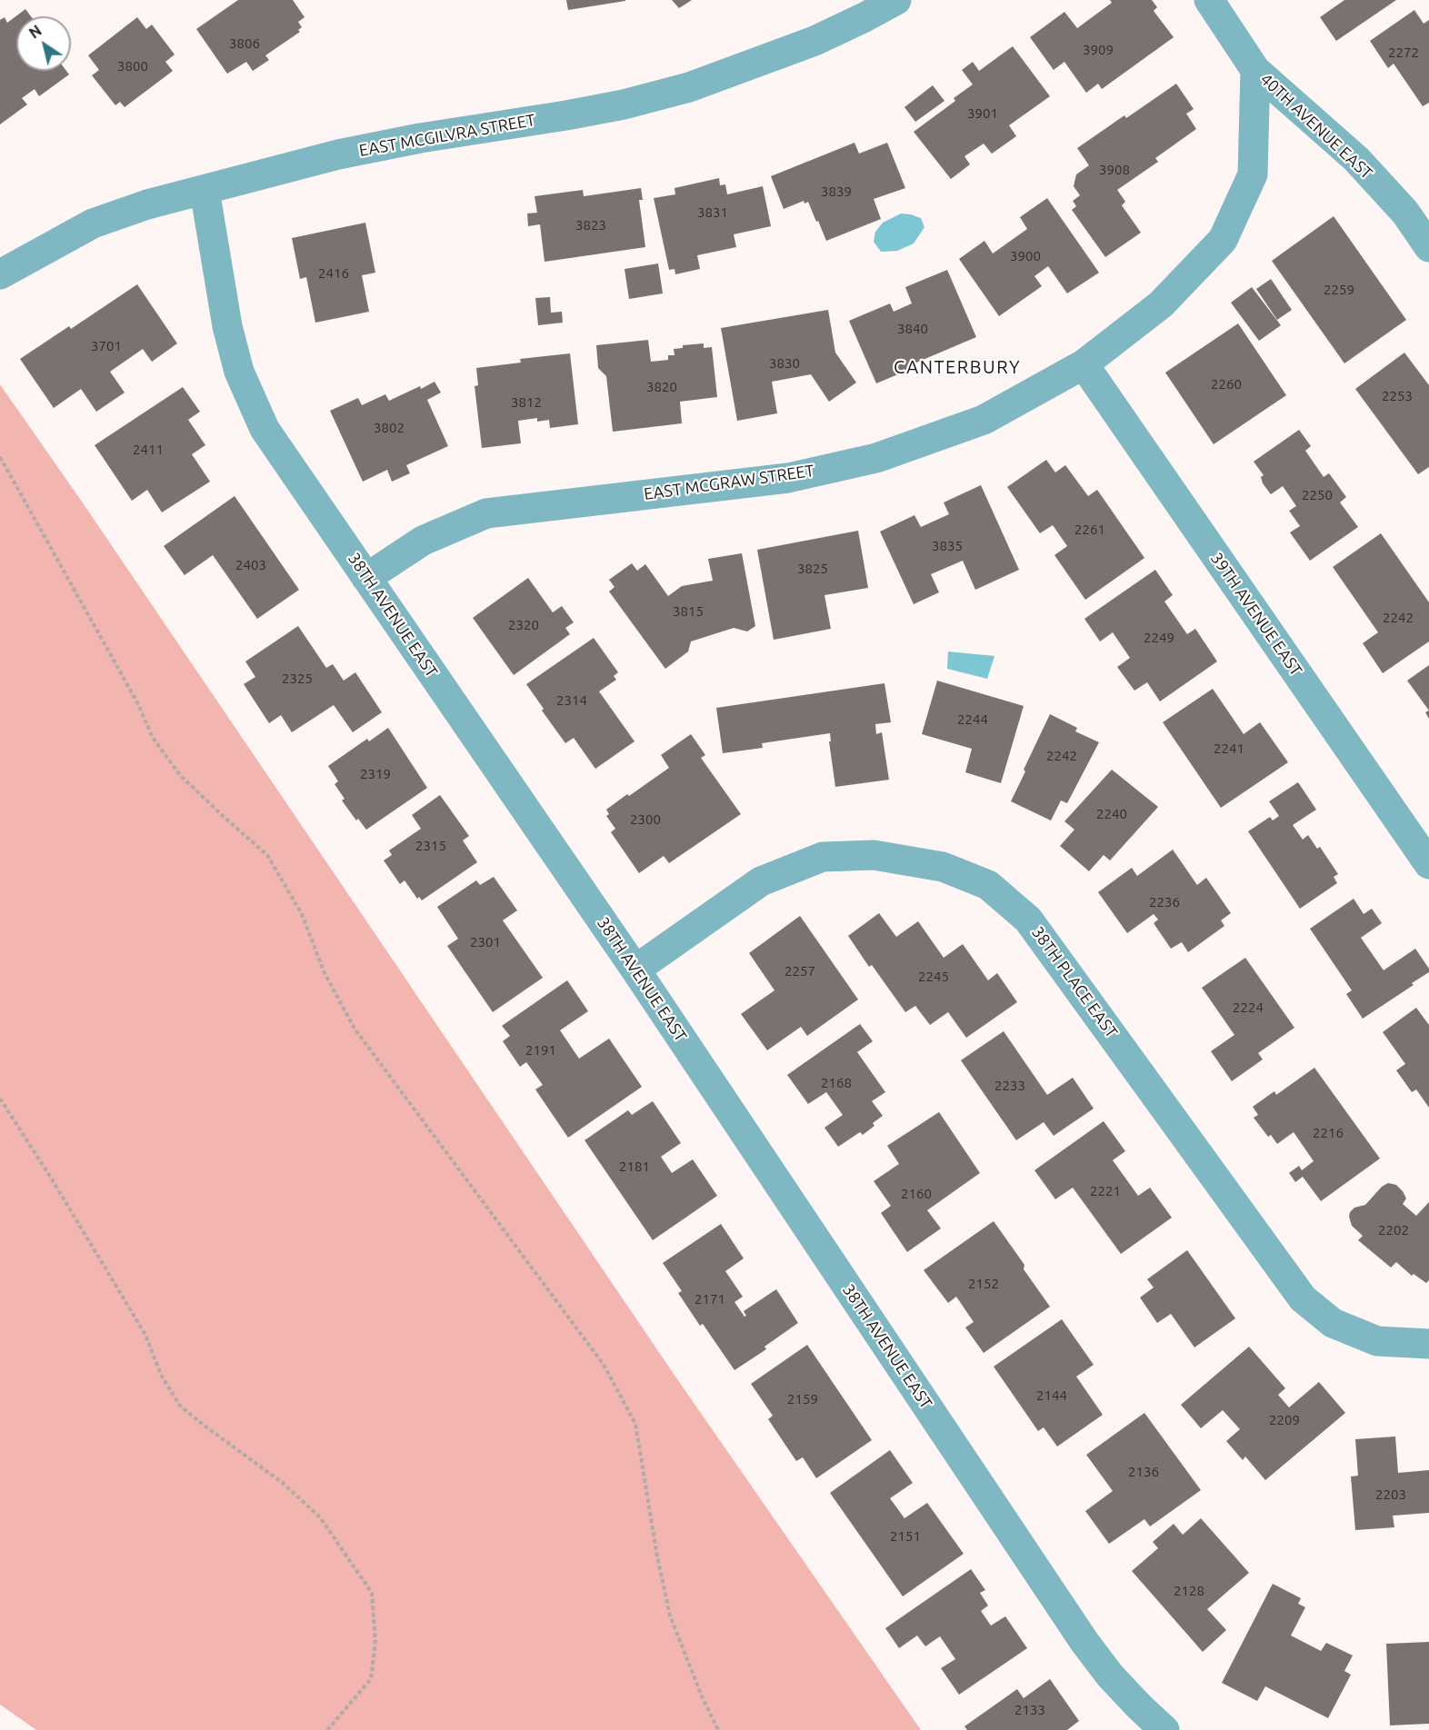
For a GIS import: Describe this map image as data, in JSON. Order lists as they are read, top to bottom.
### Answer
{
  "streets": {
    "street": [
      "40TH AVENUE EAST",
      "EAST MCGILVRA STREET",
      "EAST MCGRAW STREET",
      "39TH AVENUE EAST",
      "38TH AVENUE EAST",
      "38TH PLACE EAST"
    ]
  },
  "crossings": [
    ["40TH AVENUE EAST", "EAST MCGRAW STREET"],
    ["EAST MCGILVRA STREET", "38TH AVENUE EAST"],
    ["EAST MCGRAW STREET", "39TH AVENUE EAST"],
    ["EAST MCGRAW STREET", "38TH AVENUE EAST"],
    ["38TH AVENUE EAST", "38TH PLACE EAST"]
  ],
  "districts": ["CANTERBURY"],
  "house_numbers": [
    "3806",
    "3909",
    "2272",
    "3800",
    "3901",
    "3908",
    "3839",
    "3831",
    "3823",
    "3900",
    "2416",
    "2259",
    "3840",
    "3701",
    "3830",
    "2260",
    "3820",
    "2253",
    "3812",
    "3802",
    "2411",
    "2250",
    "2261",
    "3835",
    "2403",
    "3825",
    "3815",
    "2242",
    "2320",
    "2249",
    "2325",
    "2314",
    "2244",
    "2241",
    "2242",
    "2319",
    "2240",
    "2300",
    "2315",
    "2236",
    "2301",
    "2257",
    "2245",
    "2224",
    "2191",
    "2168",
    "2233",
    "2216",
    "2181",
    "2221",
    "2160",
    "2202",
    "2152",
    "2171",
    "2144",
    "2159",
    "2209",
    "2136",
    "2203",
    "2151",
    "2128",
    "2133"
  ],
  "north": "top left"
}
